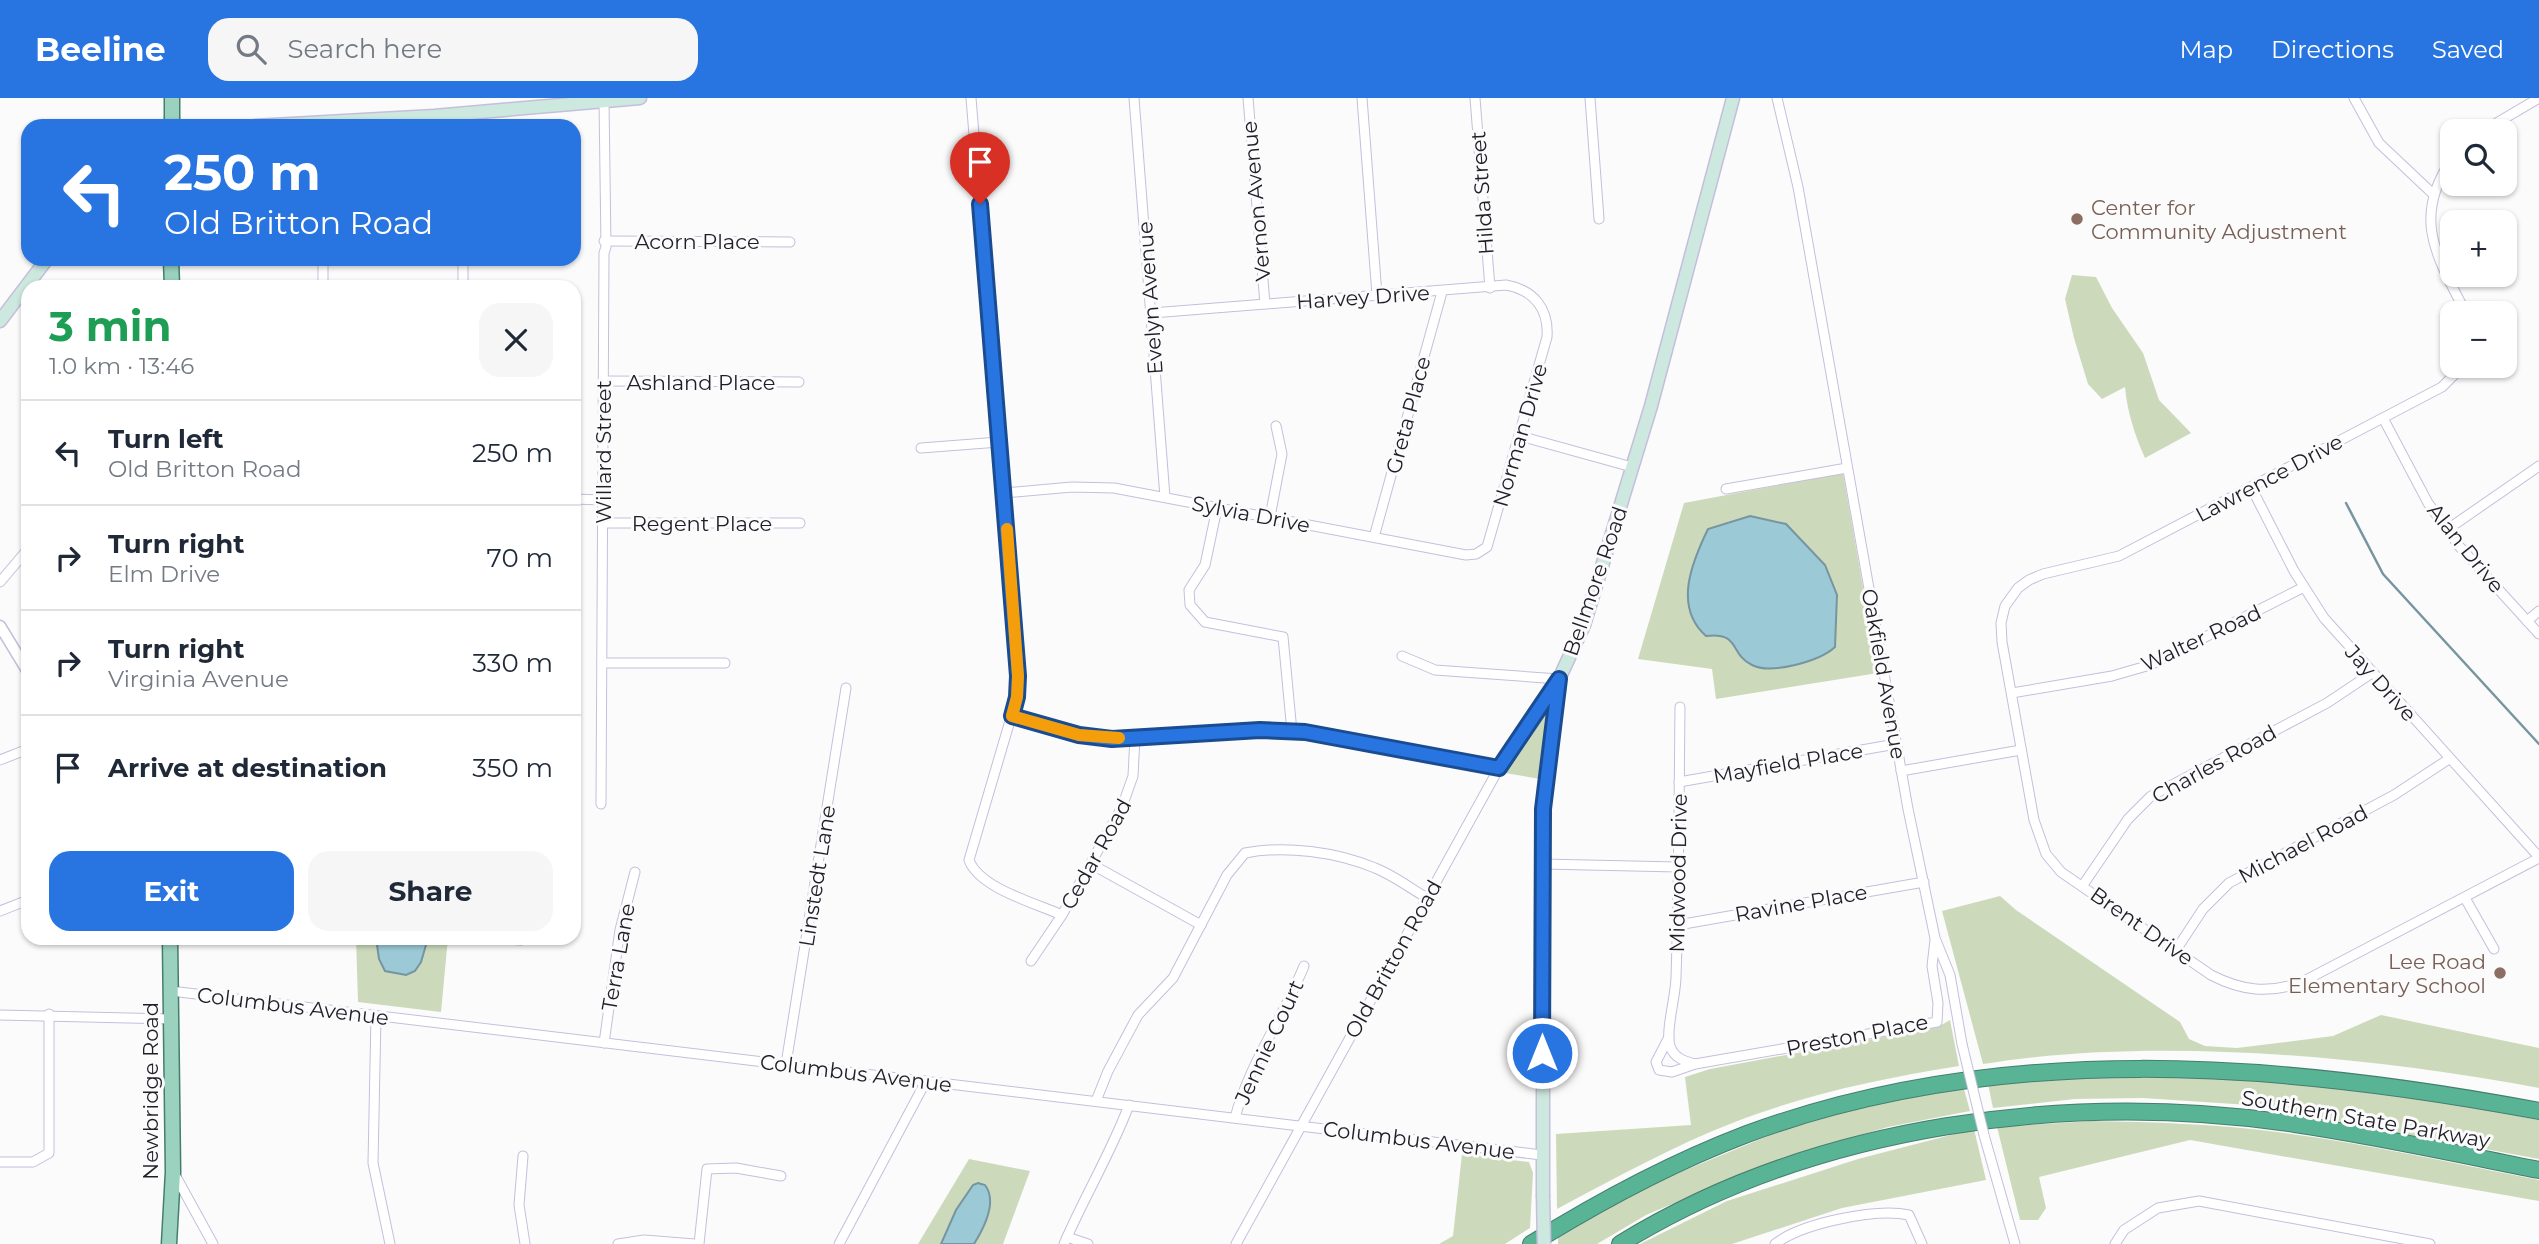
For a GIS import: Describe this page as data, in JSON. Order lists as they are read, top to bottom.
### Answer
{
  "streets": {
    "highway": ["Southern State Parkway"],
    "main road": ["Bellmore Road", "Newbridge Road"],
    "street": [
      "Hilda Street",
      "Vernon Avenue",
      "Acorn Place",
      "Harvey Drive",
      "Evelyn Avenue",
      "Ashland Place",
      "Greta Place",
      "Norman Drive",
      "Willard Street",
      "Lawrence Drive",
      "Sylvia Drive",
      "Regent Place",
      "Alan Drive",
      "Walter Road",
      "Oakfield Avenue",
      "Jay Drive",
      "Mayfield Place",
      "Charles Road",
      "Michael Road",
      "Cedar Road",
      "Midwood Drive",
      "Linstedt Lane",
      "Ravine Place",
      "Brent Drive",
      "Terra Lane",
      "Old Britton Road",
      "Columbus Avenue",
      "Preston Place",
      "Jennie Court"
    ]
  },
  "crossings": [
    ["Hilda Street", "Harvey Drive"],
    ["Vernon Avenue", "Harvey Drive"],
    ["Acorn Place", "Willard Street"],
    ["Harvey Drive", "Evelyn Avenue"],
    ["Harvey Drive", "Greta Place"],
    ["Harvey Drive", "Norman Drive"],
    ["Evelyn Avenue", "Sylvia Drive"],
    ["Ashland Place", "Willard Street"],
    ["Greta Place", "Sylvia Drive"],
    ["Norman Drive", "Sylvia Drive"],
    ["Willard Street", "Regent Place"],
    ["Lawrence Drive", "Alan Drive"],
    ["Lawrence Drive", "Jay Drive"],
    ["Lawrence Drive", "Brent Drive"],
    ["Bellmore Road", "Old Britton Road"],
    ["Bellmore Road", "Columbus Avenue"],
    ["Walter Road", "Jay Drive"],
    ["Walter Road", "Brent Drive"],
    ["Oakfield Avenue", "Mayfield Place"],
    ["Oakfield Avenue", "Ravine Place"],
    ["Oakfield Avenue", "Preston Place"],
    ["Jay Drive", "Charles Road"],
    ["Jay Drive", "Michael Road"],
    ["Jay Drive", "Brent Drive"],
    ["Mayfield Place", "Midwood Drive"],
    ["Charles Road", "Brent Drive"],
    ["Michael Road", "Brent Drive"],
    ["Midwood Drive", "Ravine Place"],
    ["Midwood Drive", "Preston Place"],
    ["Linstedt Lane", "Columbus Avenue"],
    ["Terra Lane", "Columbus Avenue"],
    ["Old Britton Road", "Columbus Avenue"],
    ["Columbus Avenue", "Jennie Court"],
    ["Columbus Avenue", "Newbridge Road"]
  ],
  "places": ["Center for Community Adjustment", "Lee Road Elementary School"],
  "page": {
    "header": "Beeline",
    "search": "Search here",
    "nav": ["Map", "Directions", "Saved"],
    "map_buttons": ["+", "−"],
    "turn": ["250 m", "Old Britton Road"],
    "heading": ["3 min", "1.0 km · 13:46"],
    "list": [
      {
        "name": "Turn left",
        "note": "Old Britton Road",
        "value": "250 m"
      },
      {
        "name": "Turn right",
        "note": "Elm Drive",
        "value": "70 m"
      },
      {
        "name": "Turn right",
        "note": "Virginia Avenue",
        "value": "330 m"
      },
      {
        "name": "Arrive at destination",
        "value": "350 m"
      }
    ],
    "buttons": ["Exit", "Share"]
  }
}
